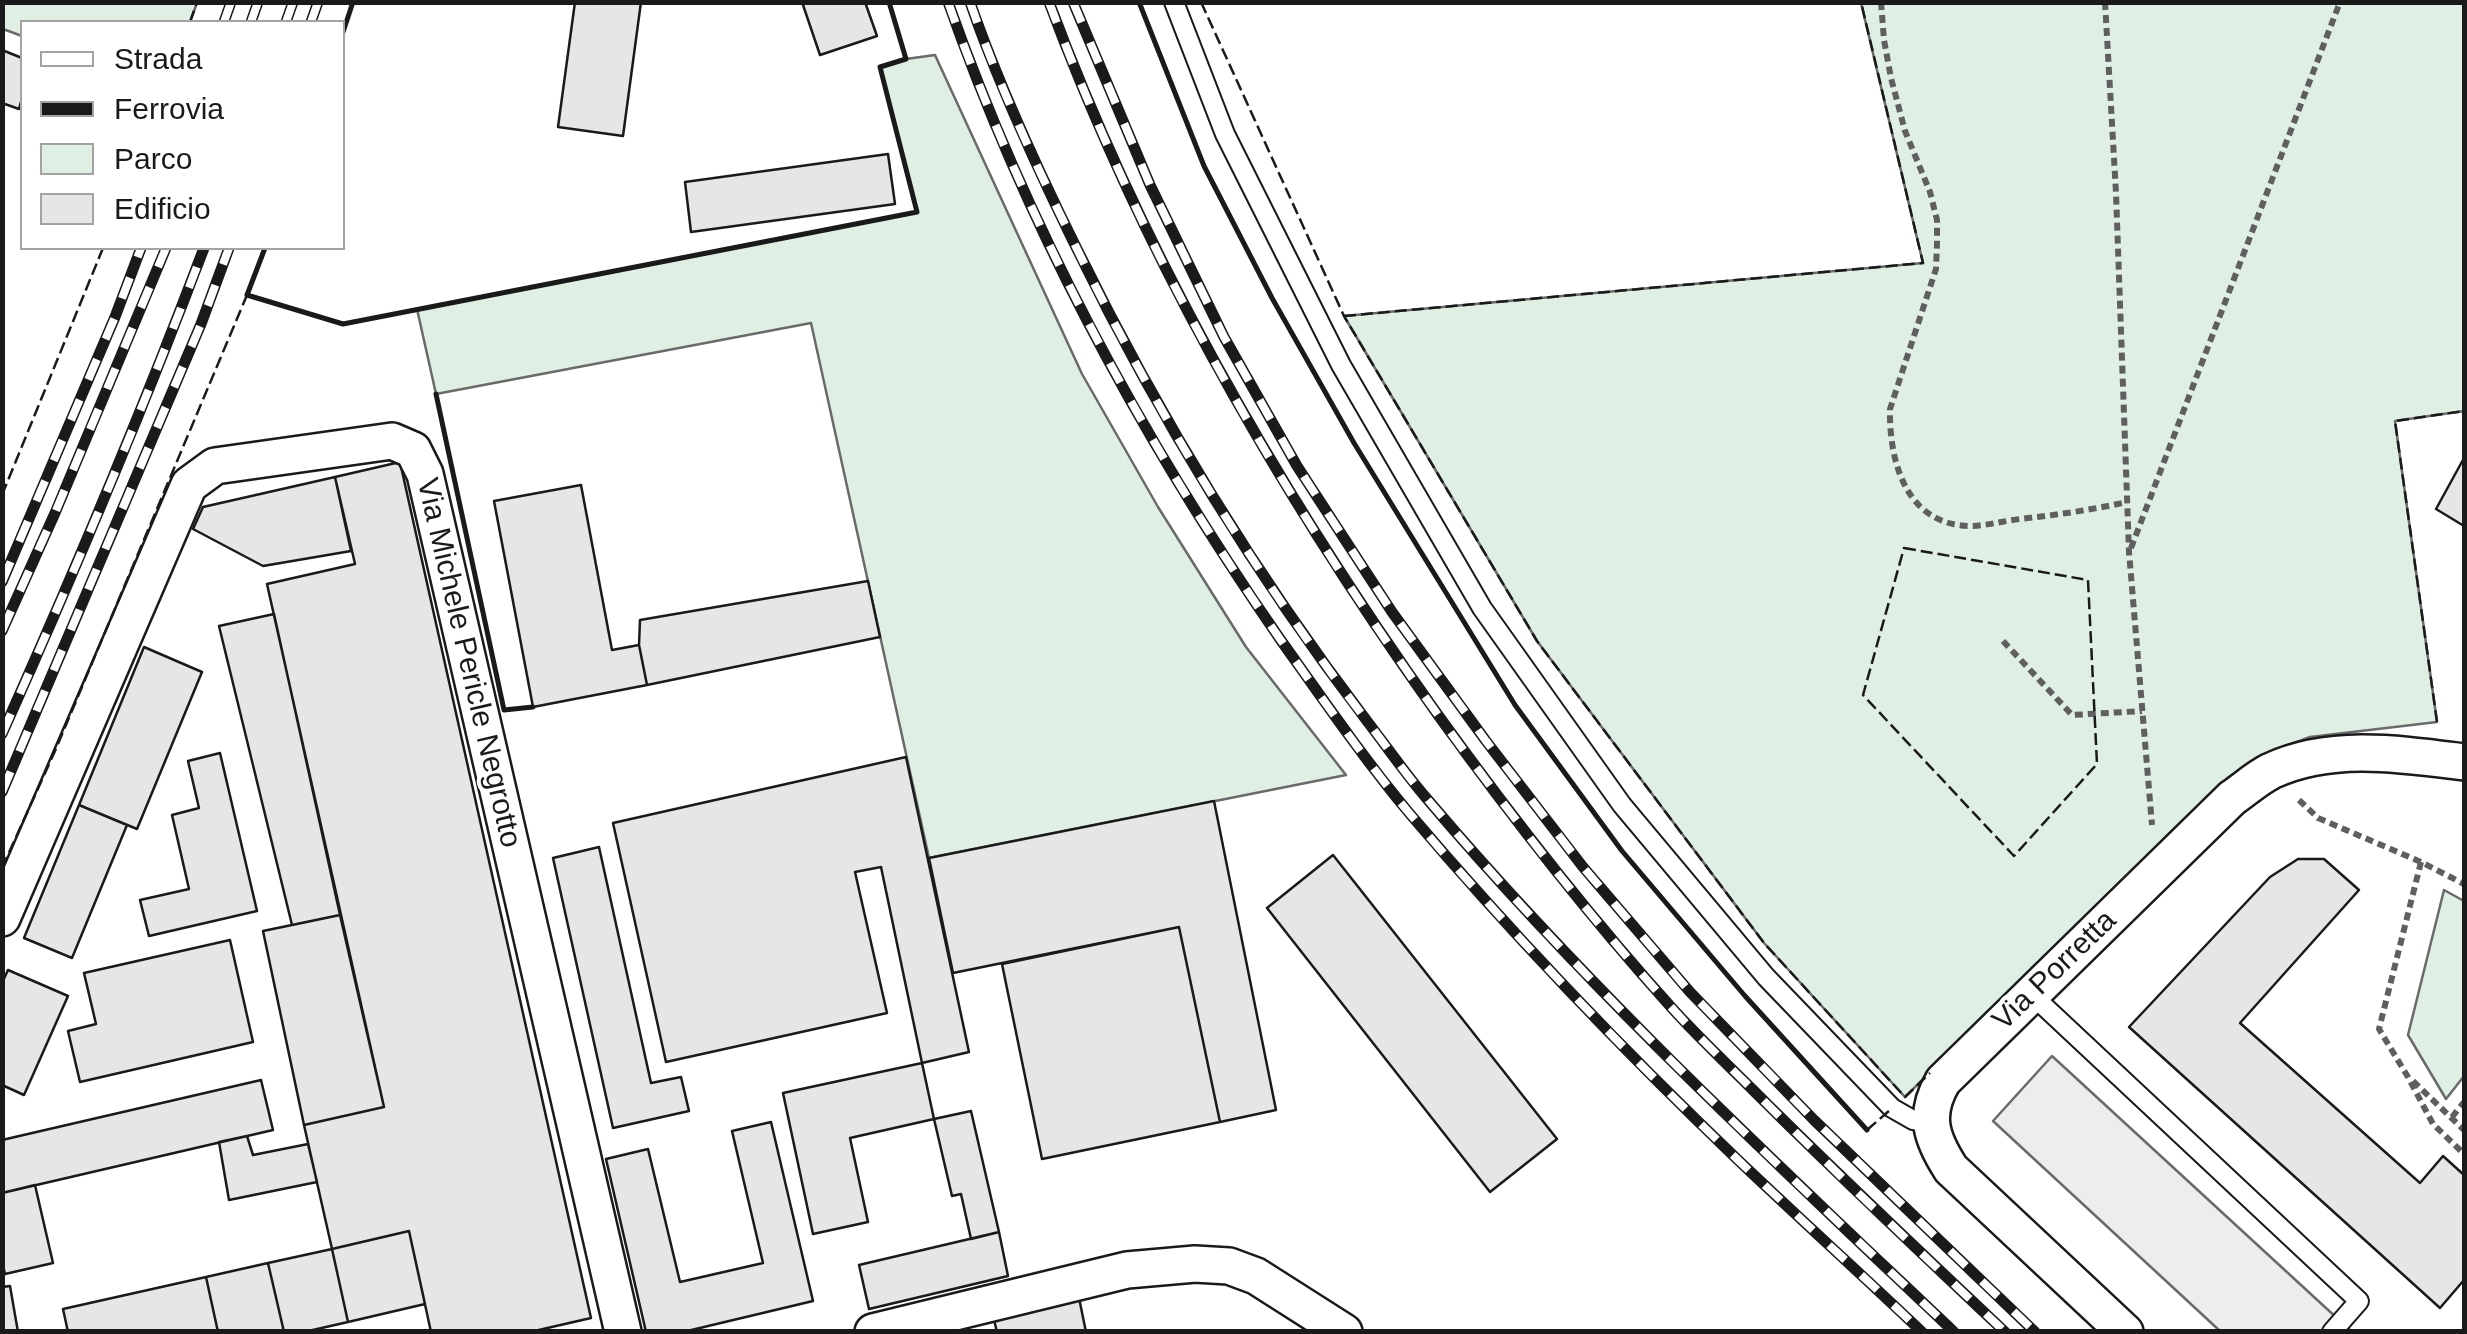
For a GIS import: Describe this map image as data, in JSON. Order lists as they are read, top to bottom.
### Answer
{
  "streets": {
    "street": ["Via Michele Pericle Negrotto", "Via Porretta"]
  },
  "legend": [
    "Strada",
    "Ferrovia",
    "Parco",
    "Edificio"
  ]
}
